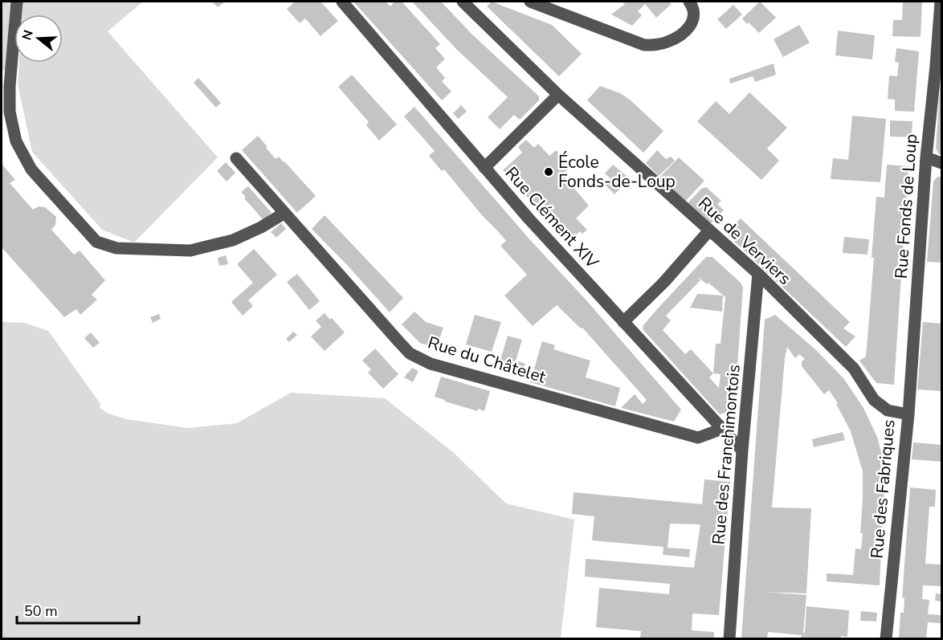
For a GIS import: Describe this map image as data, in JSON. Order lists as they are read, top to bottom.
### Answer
{
  "streets": {
    "street": [
      "Rue Fonds de Loup",
      "Rue Clément XIV",
      "Rue de Verviers",
      "Rue du Châtelet",
      "Rue des Franchimontois",
      "Rue des Fabriques"
    ]
  },
  "crossings": [
    ["Rue Fonds de Loup", "Rue des Fabriques"],
    ["Rue Clément XIV", "Rue du Châtelet"],
    ["Rue Clément XIV", "Rue des Franchimontois"],
    ["Rue de Verviers", "Rue des Franchimontois"],
    ["Rue de Verviers", "Rue des Fabriques"]
  ],
  "places": ["École Fonds-de-Loup"],
  "scale_bar": "50 m",
  "north": "left"
}
